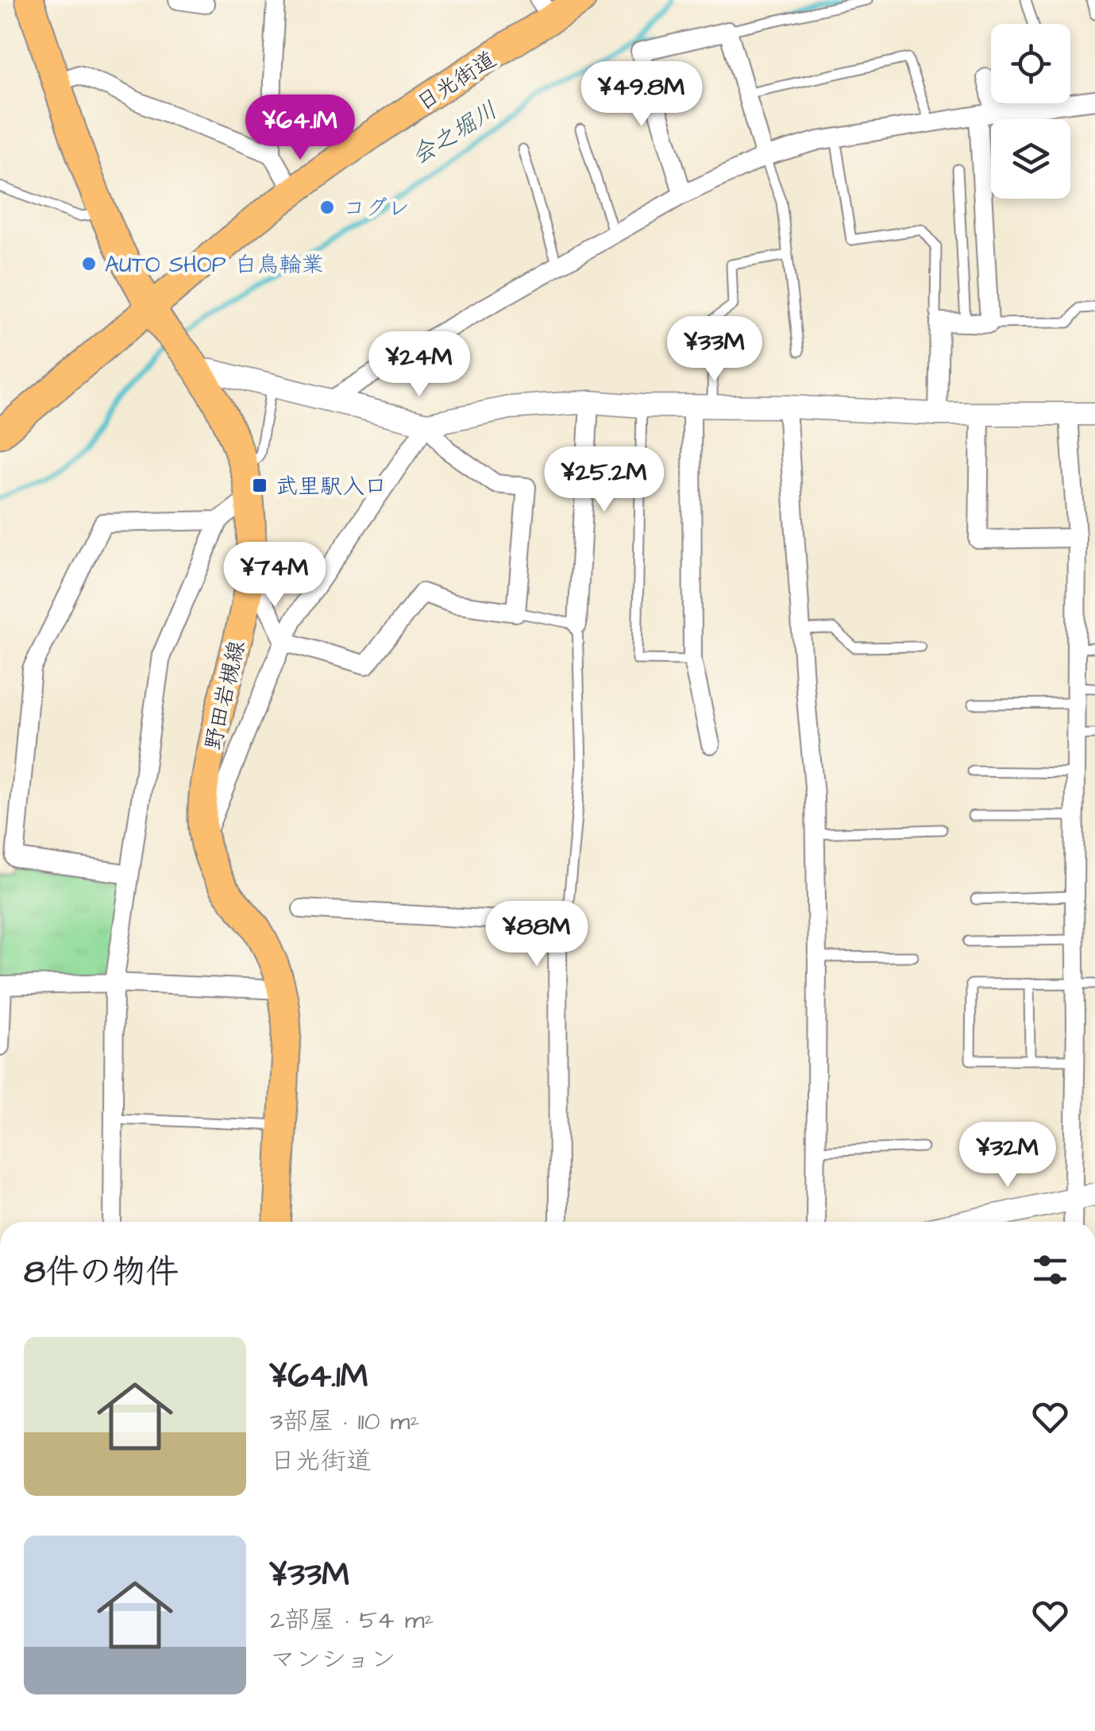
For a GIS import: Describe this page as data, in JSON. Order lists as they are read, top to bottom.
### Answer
{
  "streets": {
    "main road": ["日光街道", "野田岩槻線"]
  },
  "crossings": [
    ["日光街道", "野田岩槻線"]
  ],
  "water": ["会之堀川"],
  "places": {
    "other": ["コグレ", "AUTO SHOP 白鳥輪業"],
    "transit": ["武里駅入口"]
  },
  "page": {
    "price": [
      "¥49.8M",
      "¥64.1M",
      "¥33M",
      "¥24M",
      "¥25.2M",
      "¥74M",
      "¥88M",
      "¥32M"
    ],
    "heading": "8件の物件",
    "list": [
      {
        "name": "¥64.1M",
        "note": "3部屋 · 110 m² · 日光街道"
      },
      {
        "name": "¥33M",
        "note": "2部屋 · 54 m² · マンション"
      }
    ]
  }
}
